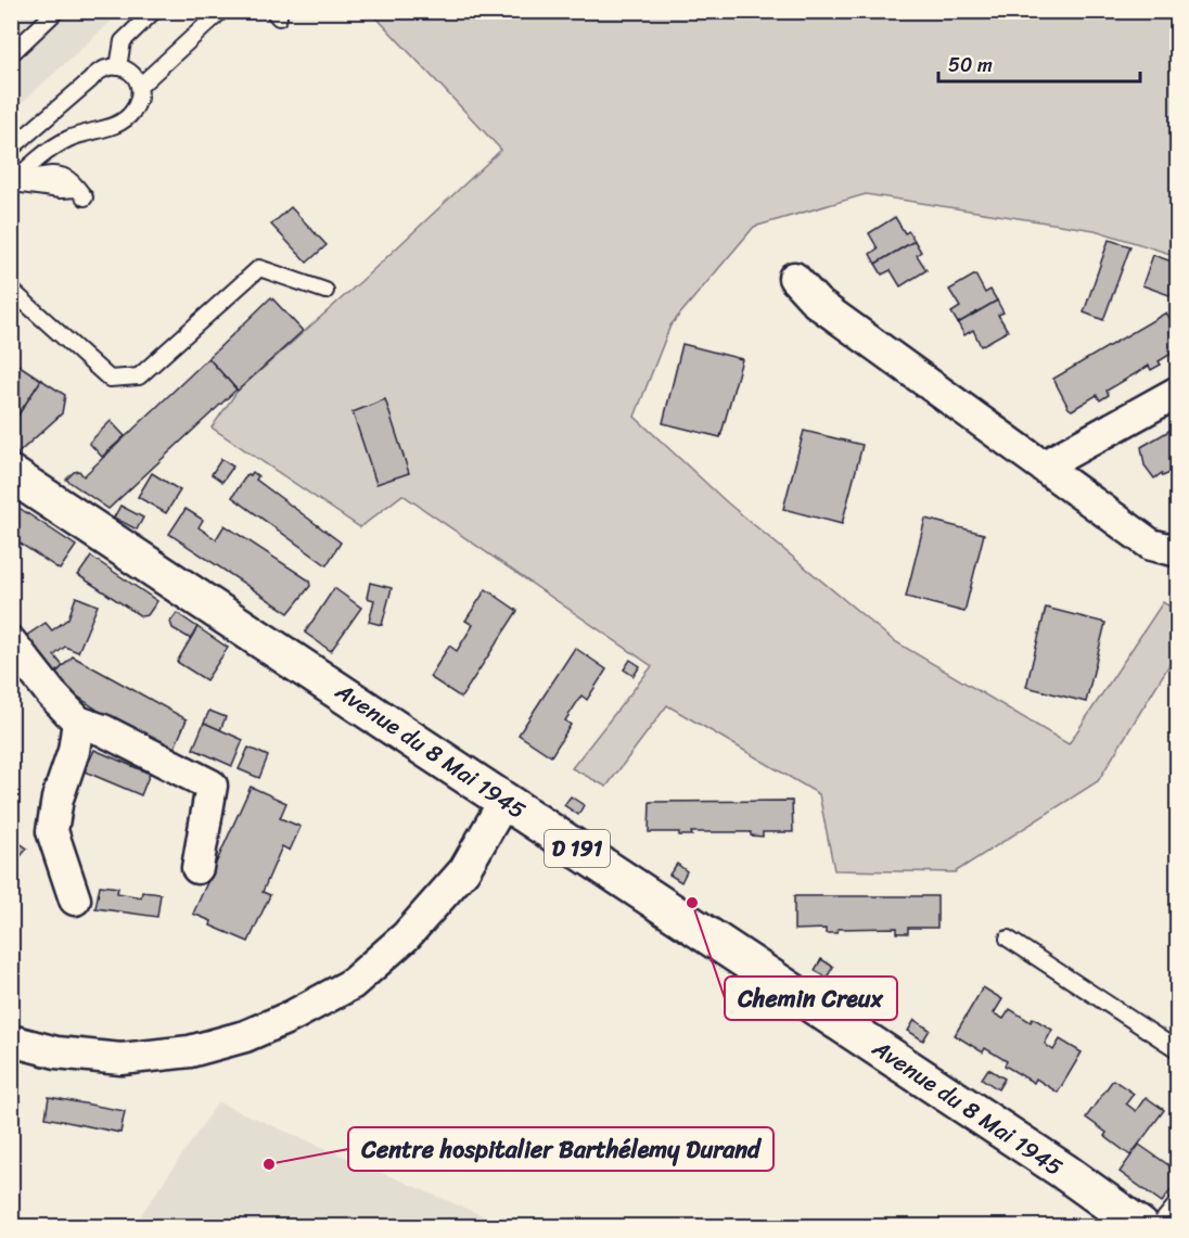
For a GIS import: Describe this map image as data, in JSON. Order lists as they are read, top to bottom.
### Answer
{
  "streets": {
    "main road": ["Avenue du 8 Mai 1945", "D 191"]
  },
  "places": ["Chemin Creux", "Centre hospitalier Barthélemy Durand"],
  "scale_bar": "50 m"
}
